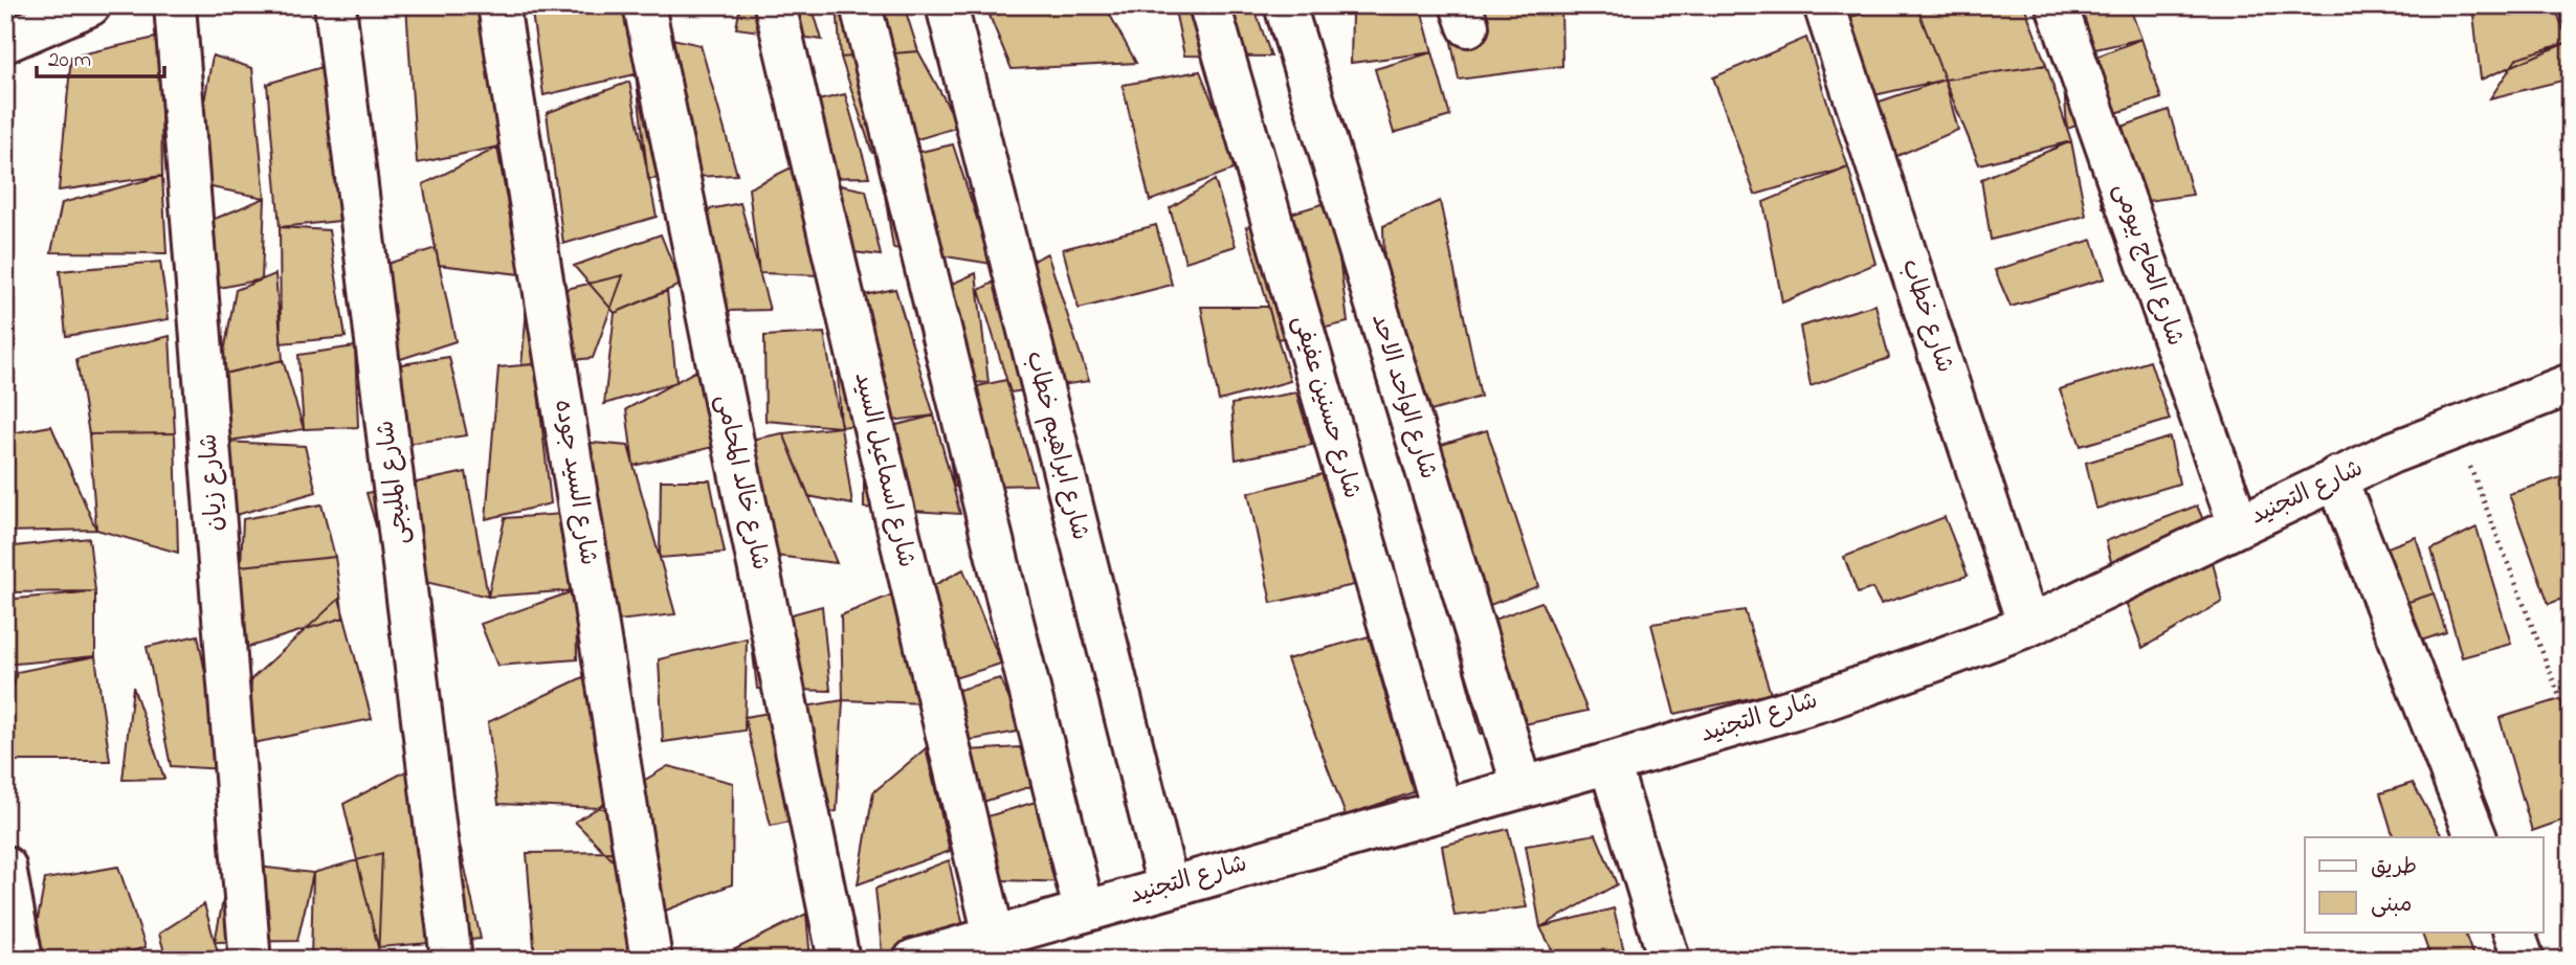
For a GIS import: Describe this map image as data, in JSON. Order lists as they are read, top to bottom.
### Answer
{
  "streets": {
    "street": [
      "شارع الحاج بيومى",
      "شارع خطاب",
      "شارع الواحد الاحد",
      "شارع حسنين عفيفى",
      "شارع ابراهيم خطاب",
      "شارع اسماعيل السيد",
      "شارع زيان",
      "شارع المليجى",
      "شارع السيد جوده",
      "شارع خالد المحامى",
      "شارع التجنيد"
    ]
  },
  "crossings": [
    ["شارع الحاج بيومى", "شارع التجنيد"],
    ["شارع خطاب", "شارع التجنيد"],
    ["شارع الواحد الاحد", "شارع التجنيد"],
    ["شارع حسنين عفيفى", "شارع التجنيد"],
    ["شارع ابراهيم خطاب", "شارع التجنيد"],
    ["شارع اسماعيل السيد", "شارع التجنيد"]
  ],
  "legend": ["طريق", "مبنى"],
  "scale_bar": "20 m"
}
